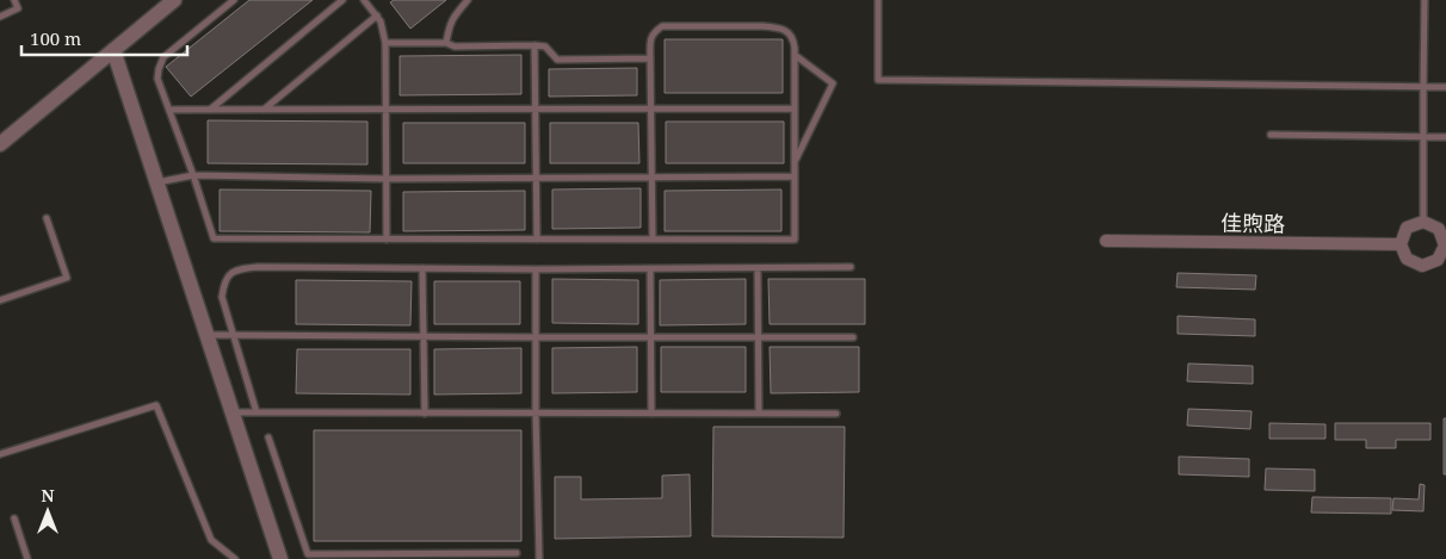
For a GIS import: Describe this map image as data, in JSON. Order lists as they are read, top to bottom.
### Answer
{
  "streets": {
    "street": ["佳煦路"]
  },
  "scale_bar": "100 m",
  "north": "top"
}
